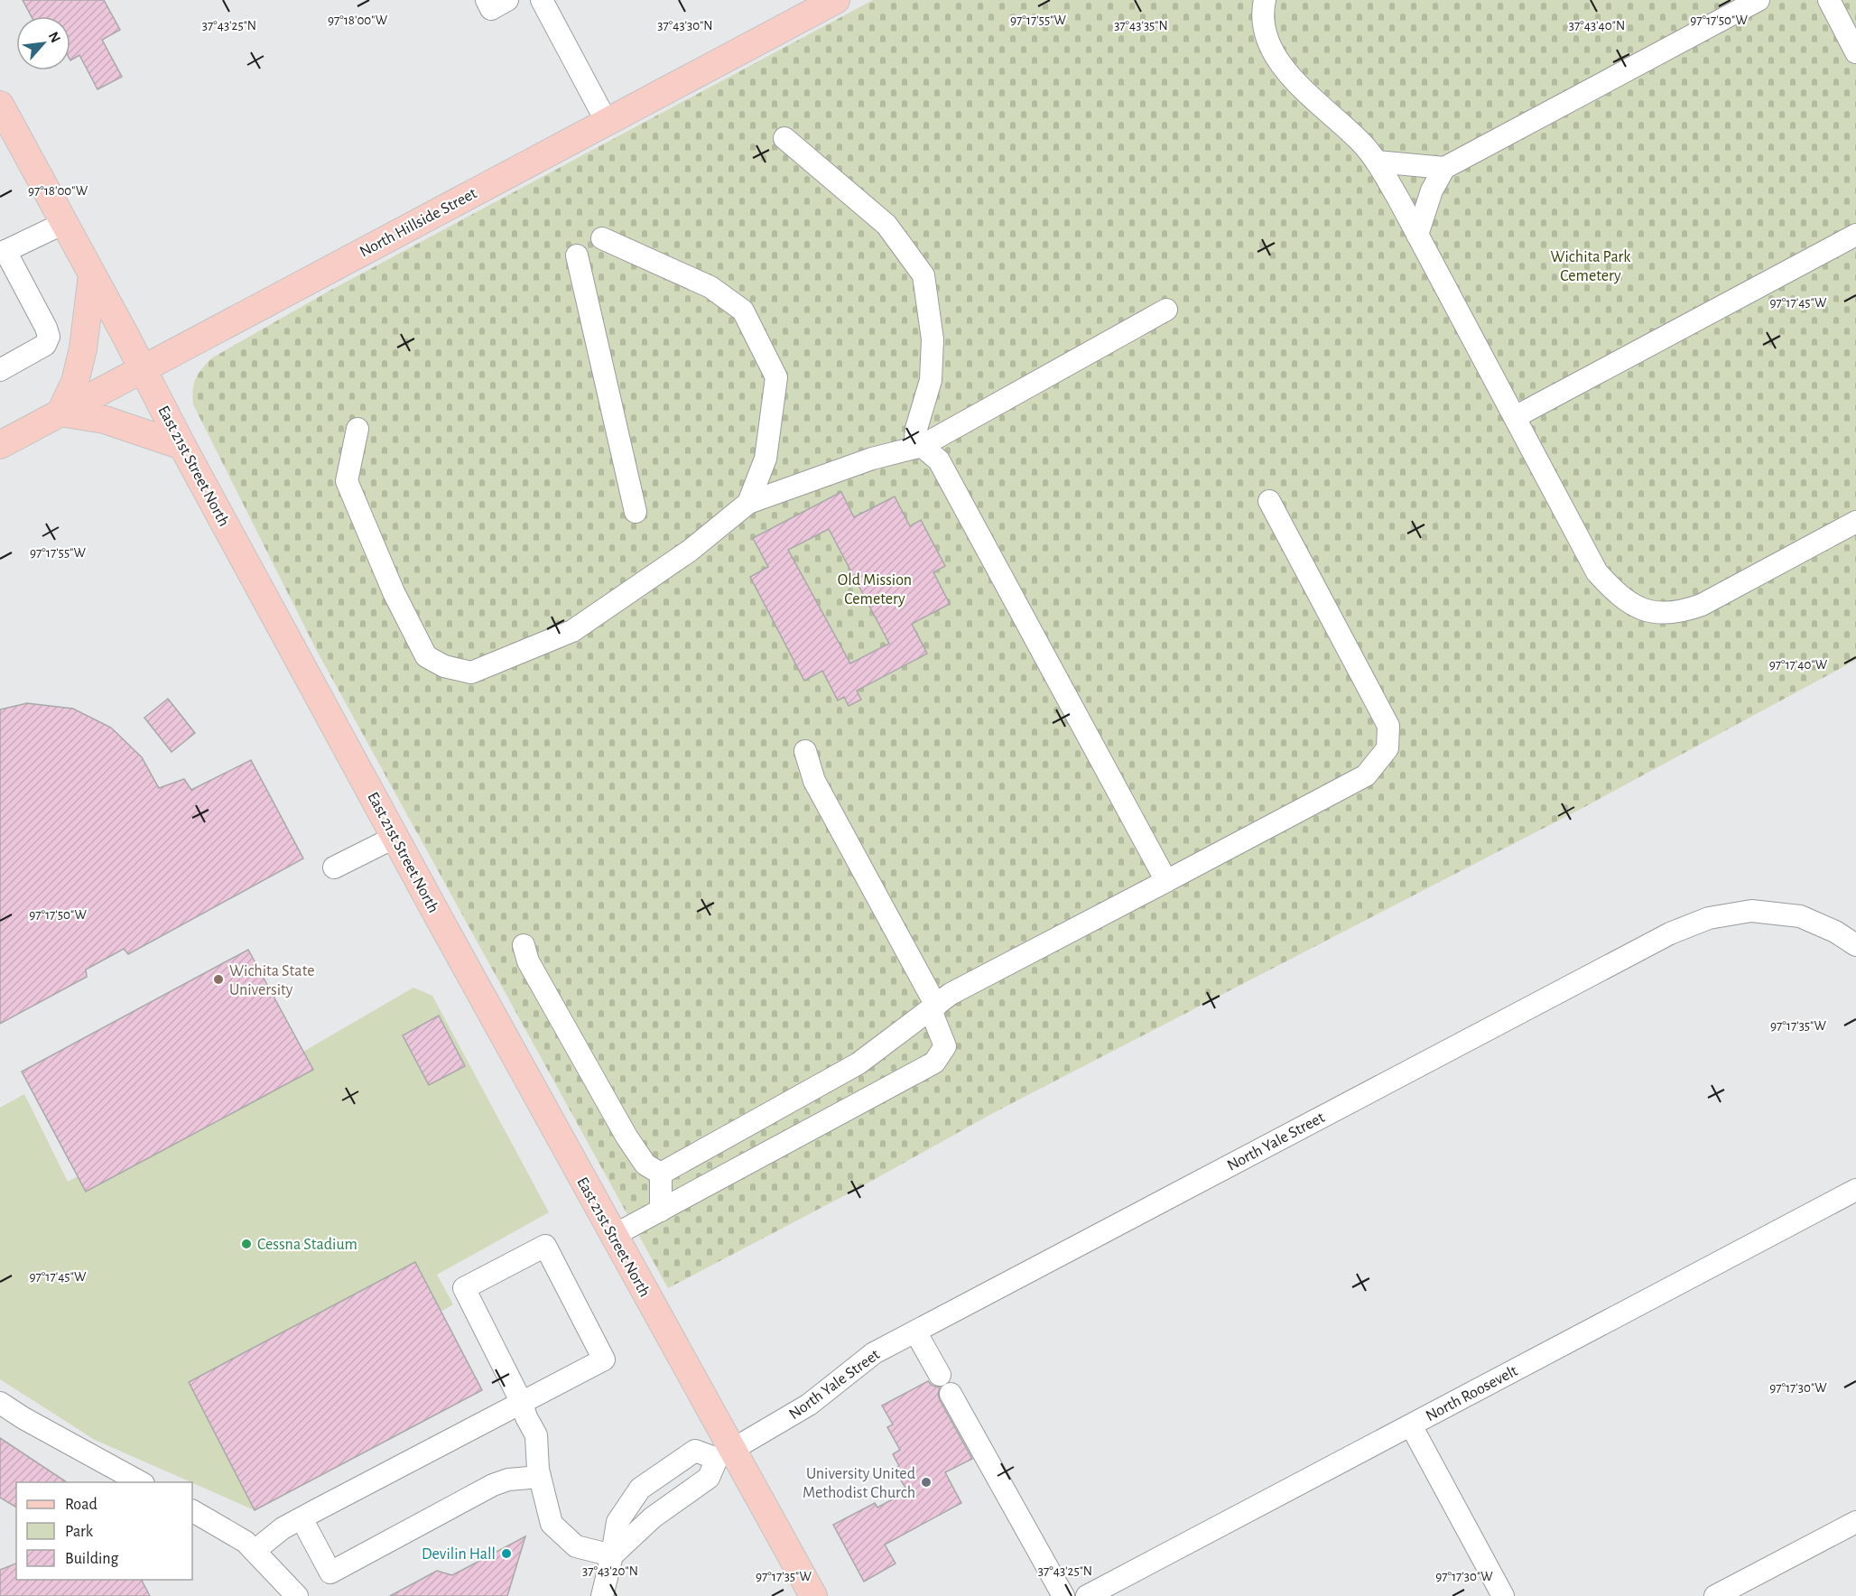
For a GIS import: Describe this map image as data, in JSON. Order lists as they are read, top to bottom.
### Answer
{
  "streets": {
    "main road": ["North Hillside Street", "East 21st Street North"],
    "street": ["North Yale Street", "North Roosevelt"]
  },
  "crossings": [
    ["North Hillside Street", "East 21st Street North"],
    ["East 21st Street North", "North Yale Street"]
  ],
  "parks": ["Wichita Park Cemetery", "Old Mission Cemetery"],
  "places": [
    "Wichita State University",
    "Cessna Stadium",
    "University United Methodist Church",
    "Devilin Hall"
  ],
  "legend": ["Road", "Park", "Building"],
  "north": "top right",
  "coordinates": [
    "97°18'00\"W",
    "97°17'55\"W",
    "97°17'50\"W",
    "37°43'25\"N",
    "37°43'30\"N",
    "37°43'35\"N",
    "37°43'40\"N",
    "97°17'45\"W",
    "97°17'40\"W",
    "97°17'35\"W",
    "97°17'30\"W",
    "37°43'20\"N"
  ]
}
